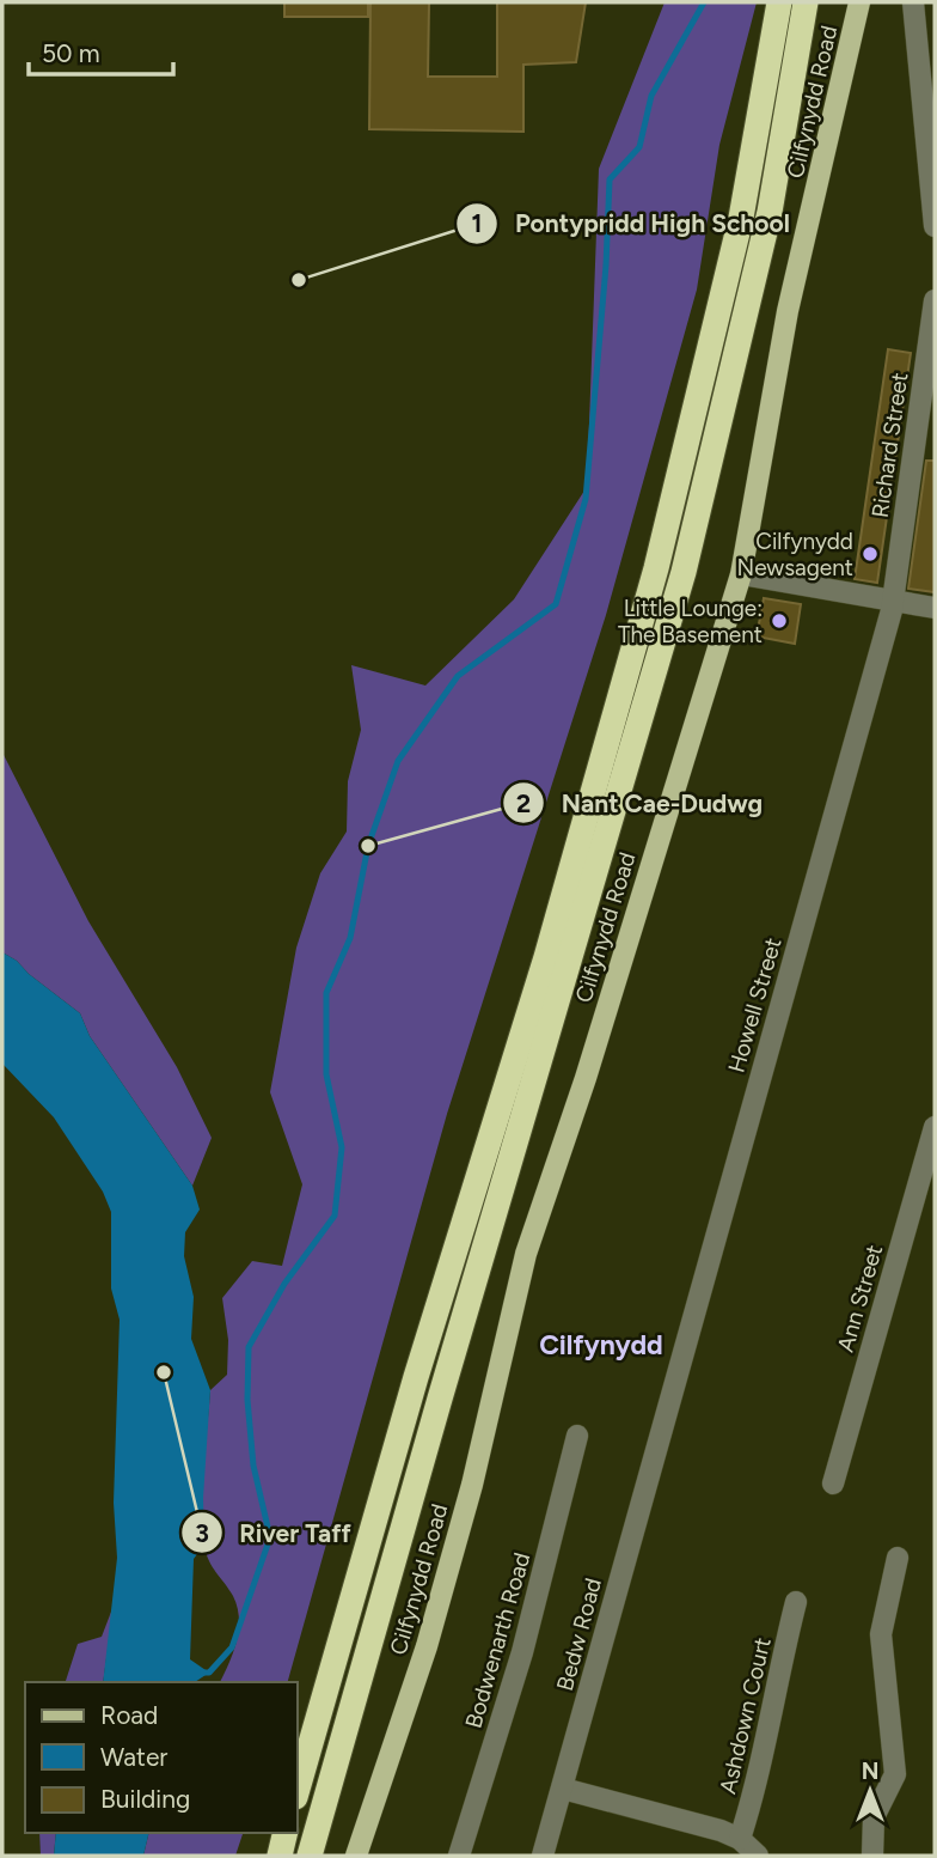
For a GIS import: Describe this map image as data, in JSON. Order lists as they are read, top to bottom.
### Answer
{
  "streets": {
    "main road": ["Cilfynydd Road"],
    "street": [
      "Richard Street",
      "Howell Street",
      "Ann Street",
      "Bedw Road",
      "Bodwenarth Road",
      "Ashdown Court"
    ]
  },
  "crossings": [
    ["Richard Street", "Howell Street"],
    ["Howell Street", "Bedw Road"]
  ],
  "districts": ["Cilfynydd"],
  "places": [
    "Pontypridd High School",
    "Cilfynydd Newsagent",
    "Little Lounge: The Basement",
    "Nant Cae-Dudwg",
    "River Taff"
  ],
  "legend": ["Road", "Water", "Building"],
  "scale_bar": "50 m",
  "north": "top"
}
